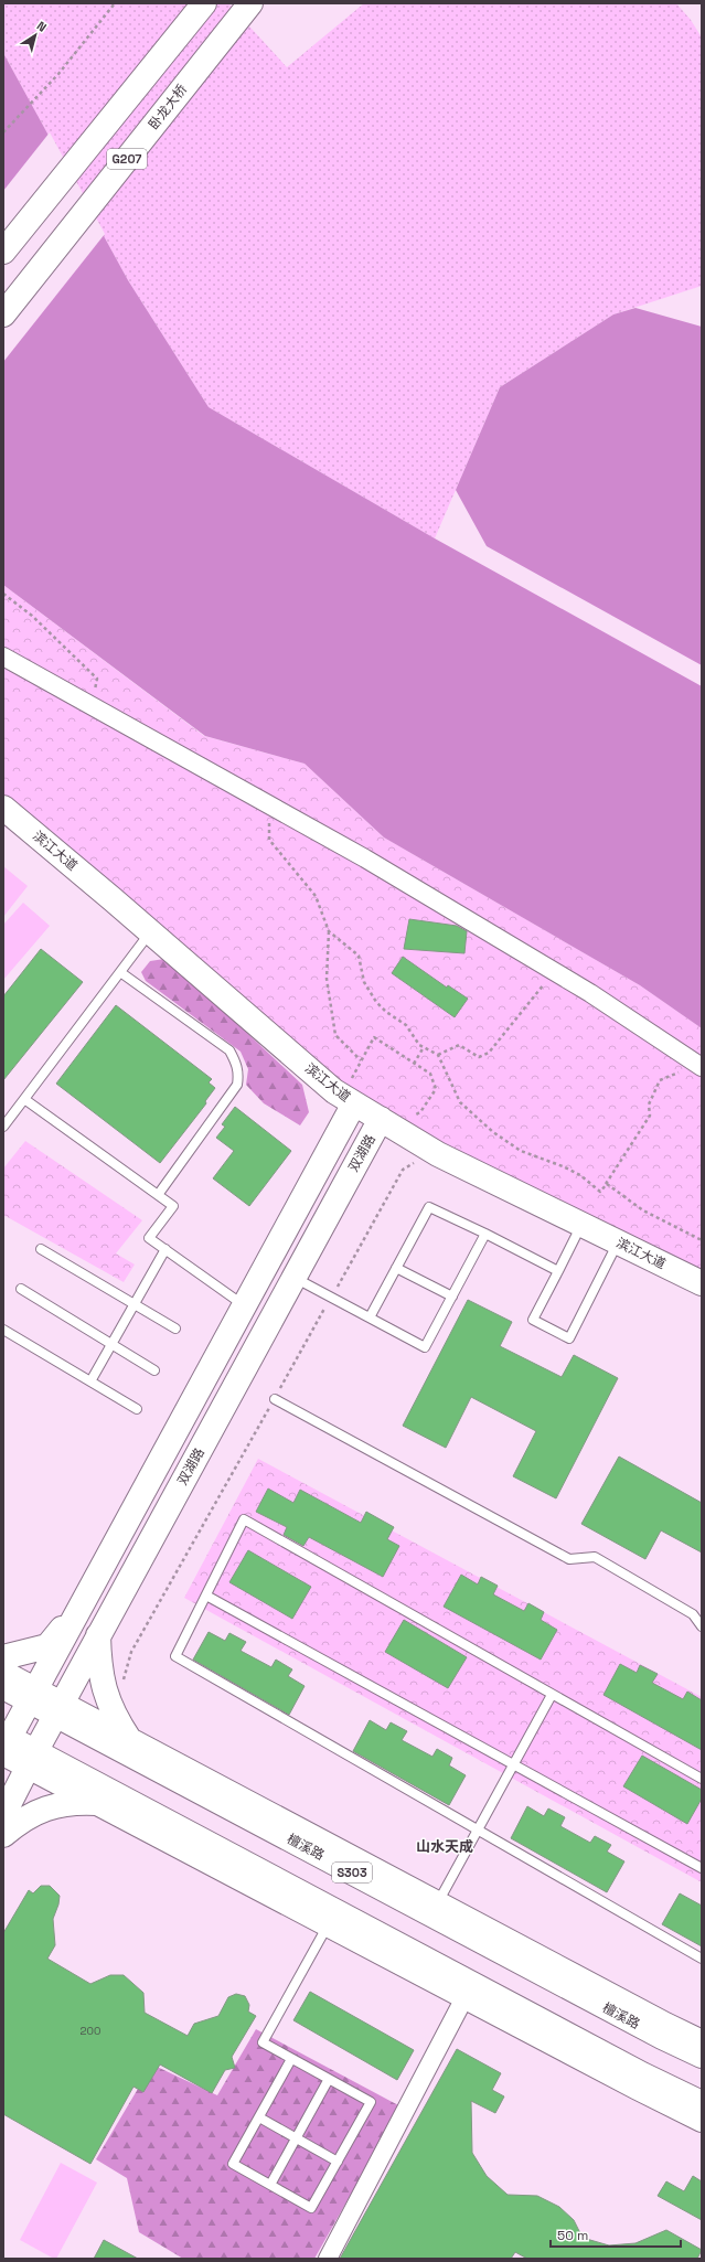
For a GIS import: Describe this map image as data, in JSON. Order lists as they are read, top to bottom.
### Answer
{
  "streets": {
    "main road": [
      "卧龙大桥",
      "G207",
      "滨江大道",
      "双湖路",
      "檀溪路",
      "S303"
    ]
  },
  "crossings": [
    ["滨江大道", "双湖路"],
    ["双湖路", "檀溪路"]
  ],
  "districts": ["山水天成"],
  "house_numbers": ["200"],
  "scale_bar": "50 m",
  "north": "top right"
}
